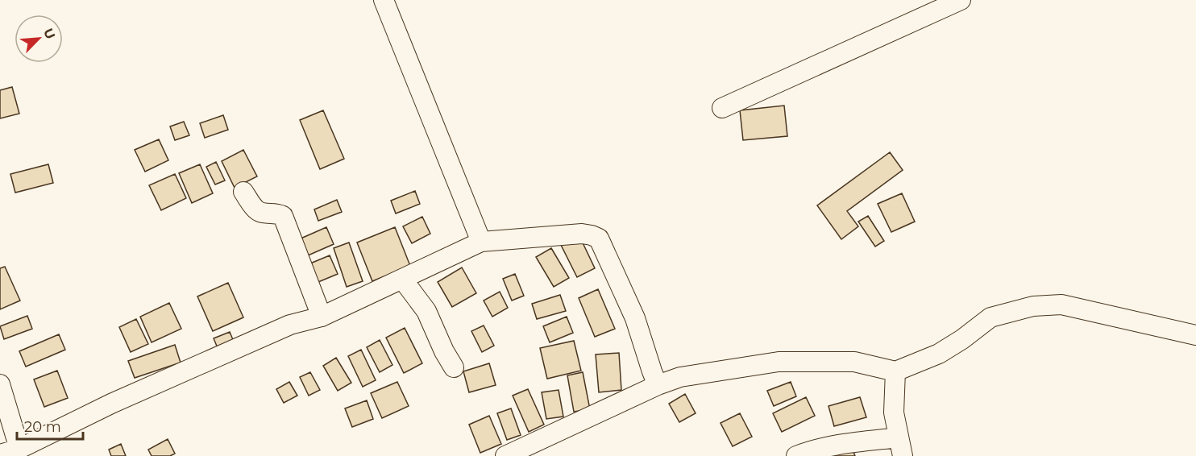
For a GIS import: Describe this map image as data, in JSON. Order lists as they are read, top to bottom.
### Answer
{
  "scale_bar": "20 m",
  "north": "top right"
}
